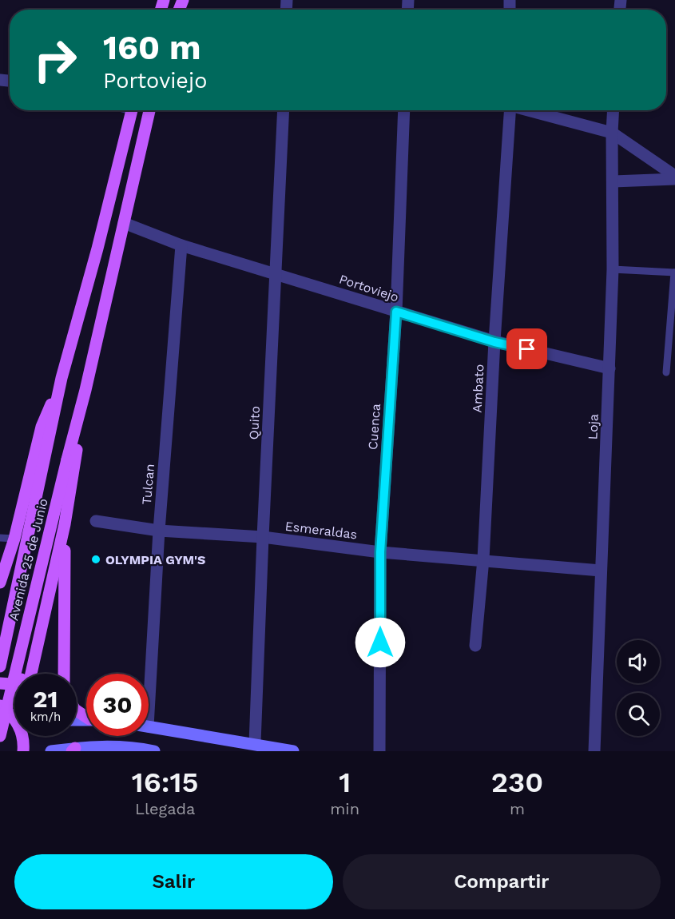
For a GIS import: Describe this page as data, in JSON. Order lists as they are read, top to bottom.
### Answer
{
  "streets": {
    "main road": ["Avenida 25 de Junio"],
    "street": [
      "Portoviejo",
      "Ambato",
      "Quito",
      "Cuenca",
      "Loja",
      "Tulcan",
      "Esmeraldas"
    ]
  },
  "crossings": [
    ["Portoviejo", "Ambato"],
    ["Portoviejo", "Quito"],
    ["Portoviejo", "Cuenca"],
    ["Portoviejo", "Loja"],
    ["Portoviejo", "Tulcan"],
    ["Portoviejo", "Avenida 25 de Junio"],
    ["Ambato", "Esmeraldas"],
    ["Quito", "Esmeraldas"],
    ["Cuenca", "Esmeraldas"],
    ["Loja", "Esmeraldas"],
    ["Tulcan", "Esmeraldas"]
  ],
  "places": ["OLYMPIA GYM'S"],
  "page": {
    "turn": ["160 m", "Portoviejo"],
    "speed": "21 km/h",
    "limit": "30",
    "eta": [
      "16:15",
      "Llegada",
      "1",
      "min",
      "230",
      "m"
    ],
    "buttons": ["Salir", "Compartir"]
  }
}
